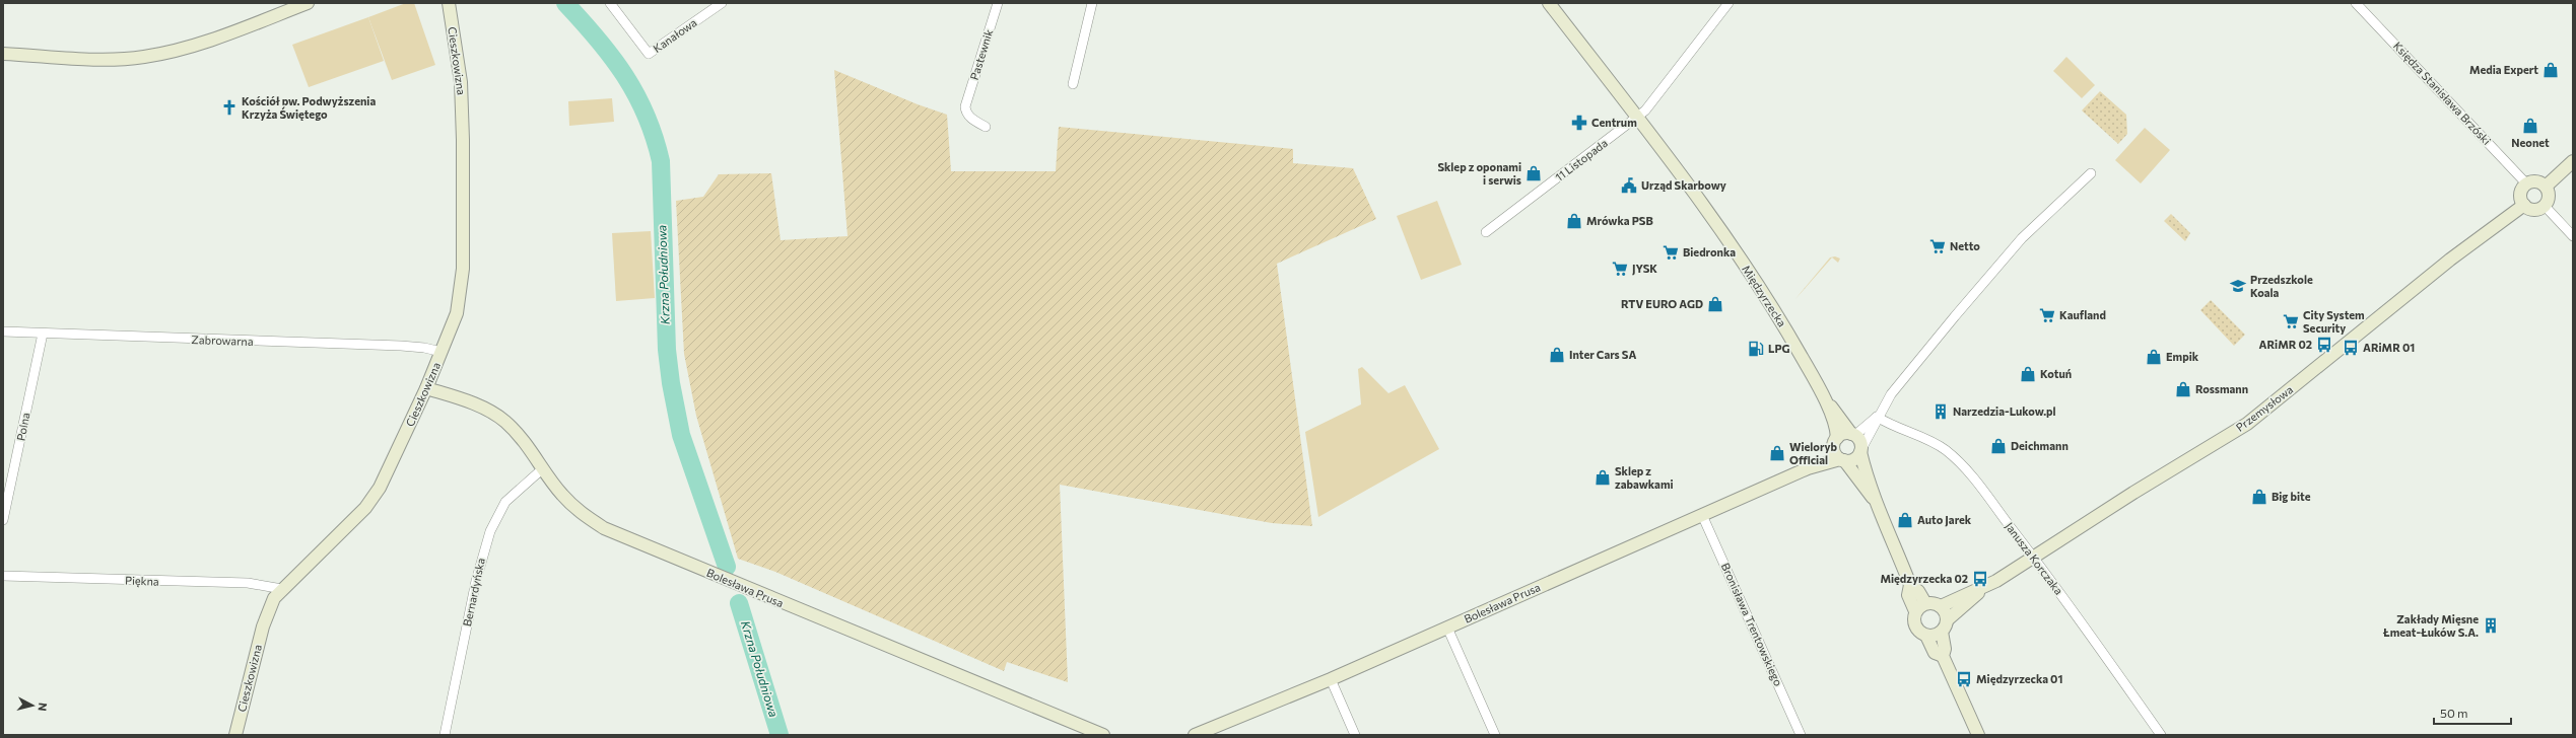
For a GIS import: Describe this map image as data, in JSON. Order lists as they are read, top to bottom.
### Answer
{
  "streets": {
    "street": [
      "Kanałowa",
      "Pastewnik",
      "Cieszkowizna",
      "Księdza Stanisława Brzóski",
      "11 Listopada",
      "Międzyrzecka",
      "Zabrowarna",
      "Przemysłowa",
      "Polna",
      "Janusza Korczaka",
      "Piękna",
      "Bolesława Prusa",
      "Bernardyńska",
      "Bronisława Trentowskiego"
    ]
  },
  "crossings": [
    ["Cieszkowizna", "Zabrowarna"],
    ["Cieszkowizna", "Piękna"],
    ["Cieszkowizna", "Bolesława Prusa"],
    ["Księdza Stanisława Brzóski", "Przemysłowa"],
    ["11 Listopada", "Międzyrzecka"],
    ["Międzyrzecka", "Przemysłowa"],
    ["Międzyrzecka", "Bolesława Prusa"],
    ["Zabrowarna", "Polna"],
    ["Przemysłowa", "Janusza Korczaka"],
    ["Bolesława Prusa", "Bernardyńska"],
    ["Bolesława Prusa", "Bronisława Trentowskiego"]
  ],
  "water": ["Krzna Południowa"],
  "places": {
    "shop": [
      "Media Expert",
      "Neonet",
      "Sklep z oponami i serwis",
      "Mrówka PSB",
      "RTV EURO AGD",
      "Inter Cars SA",
      "Empik",
      "Kotuń",
      "Rossmann",
      "Deichmann",
      "Wieloryb Official",
      "Sklep z zabawkami",
      "Big bite",
      "Auto Jarek"
    ],
    "church": ["Kościół pw. Podwyższenia Krzyża Świętego"],
    "pharmacy": ["Centrum"],
    "public building": ["Urząd Skarbowy"],
    "supermarket": [
      "Netto",
      "Biedronka",
      "JYSK",
      "Kaufland",
      "City System Security"
    ],
    "school or university": ["Przedszkole Koala"],
    "bus stop": [
      "ARiMR 02",
      "ARiMR 01",
      "Międzyrzecka 02",
      "Międzyrzecka 01"
    ],
    "fuel station": ["LPG"],
    "building": ["Narzedzia-Lukow.pl", "Zakłady Mięsne Łmeat-Łuków S.A."]
  },
  "scale_bar": "50 m",
  "north": "right"
}
